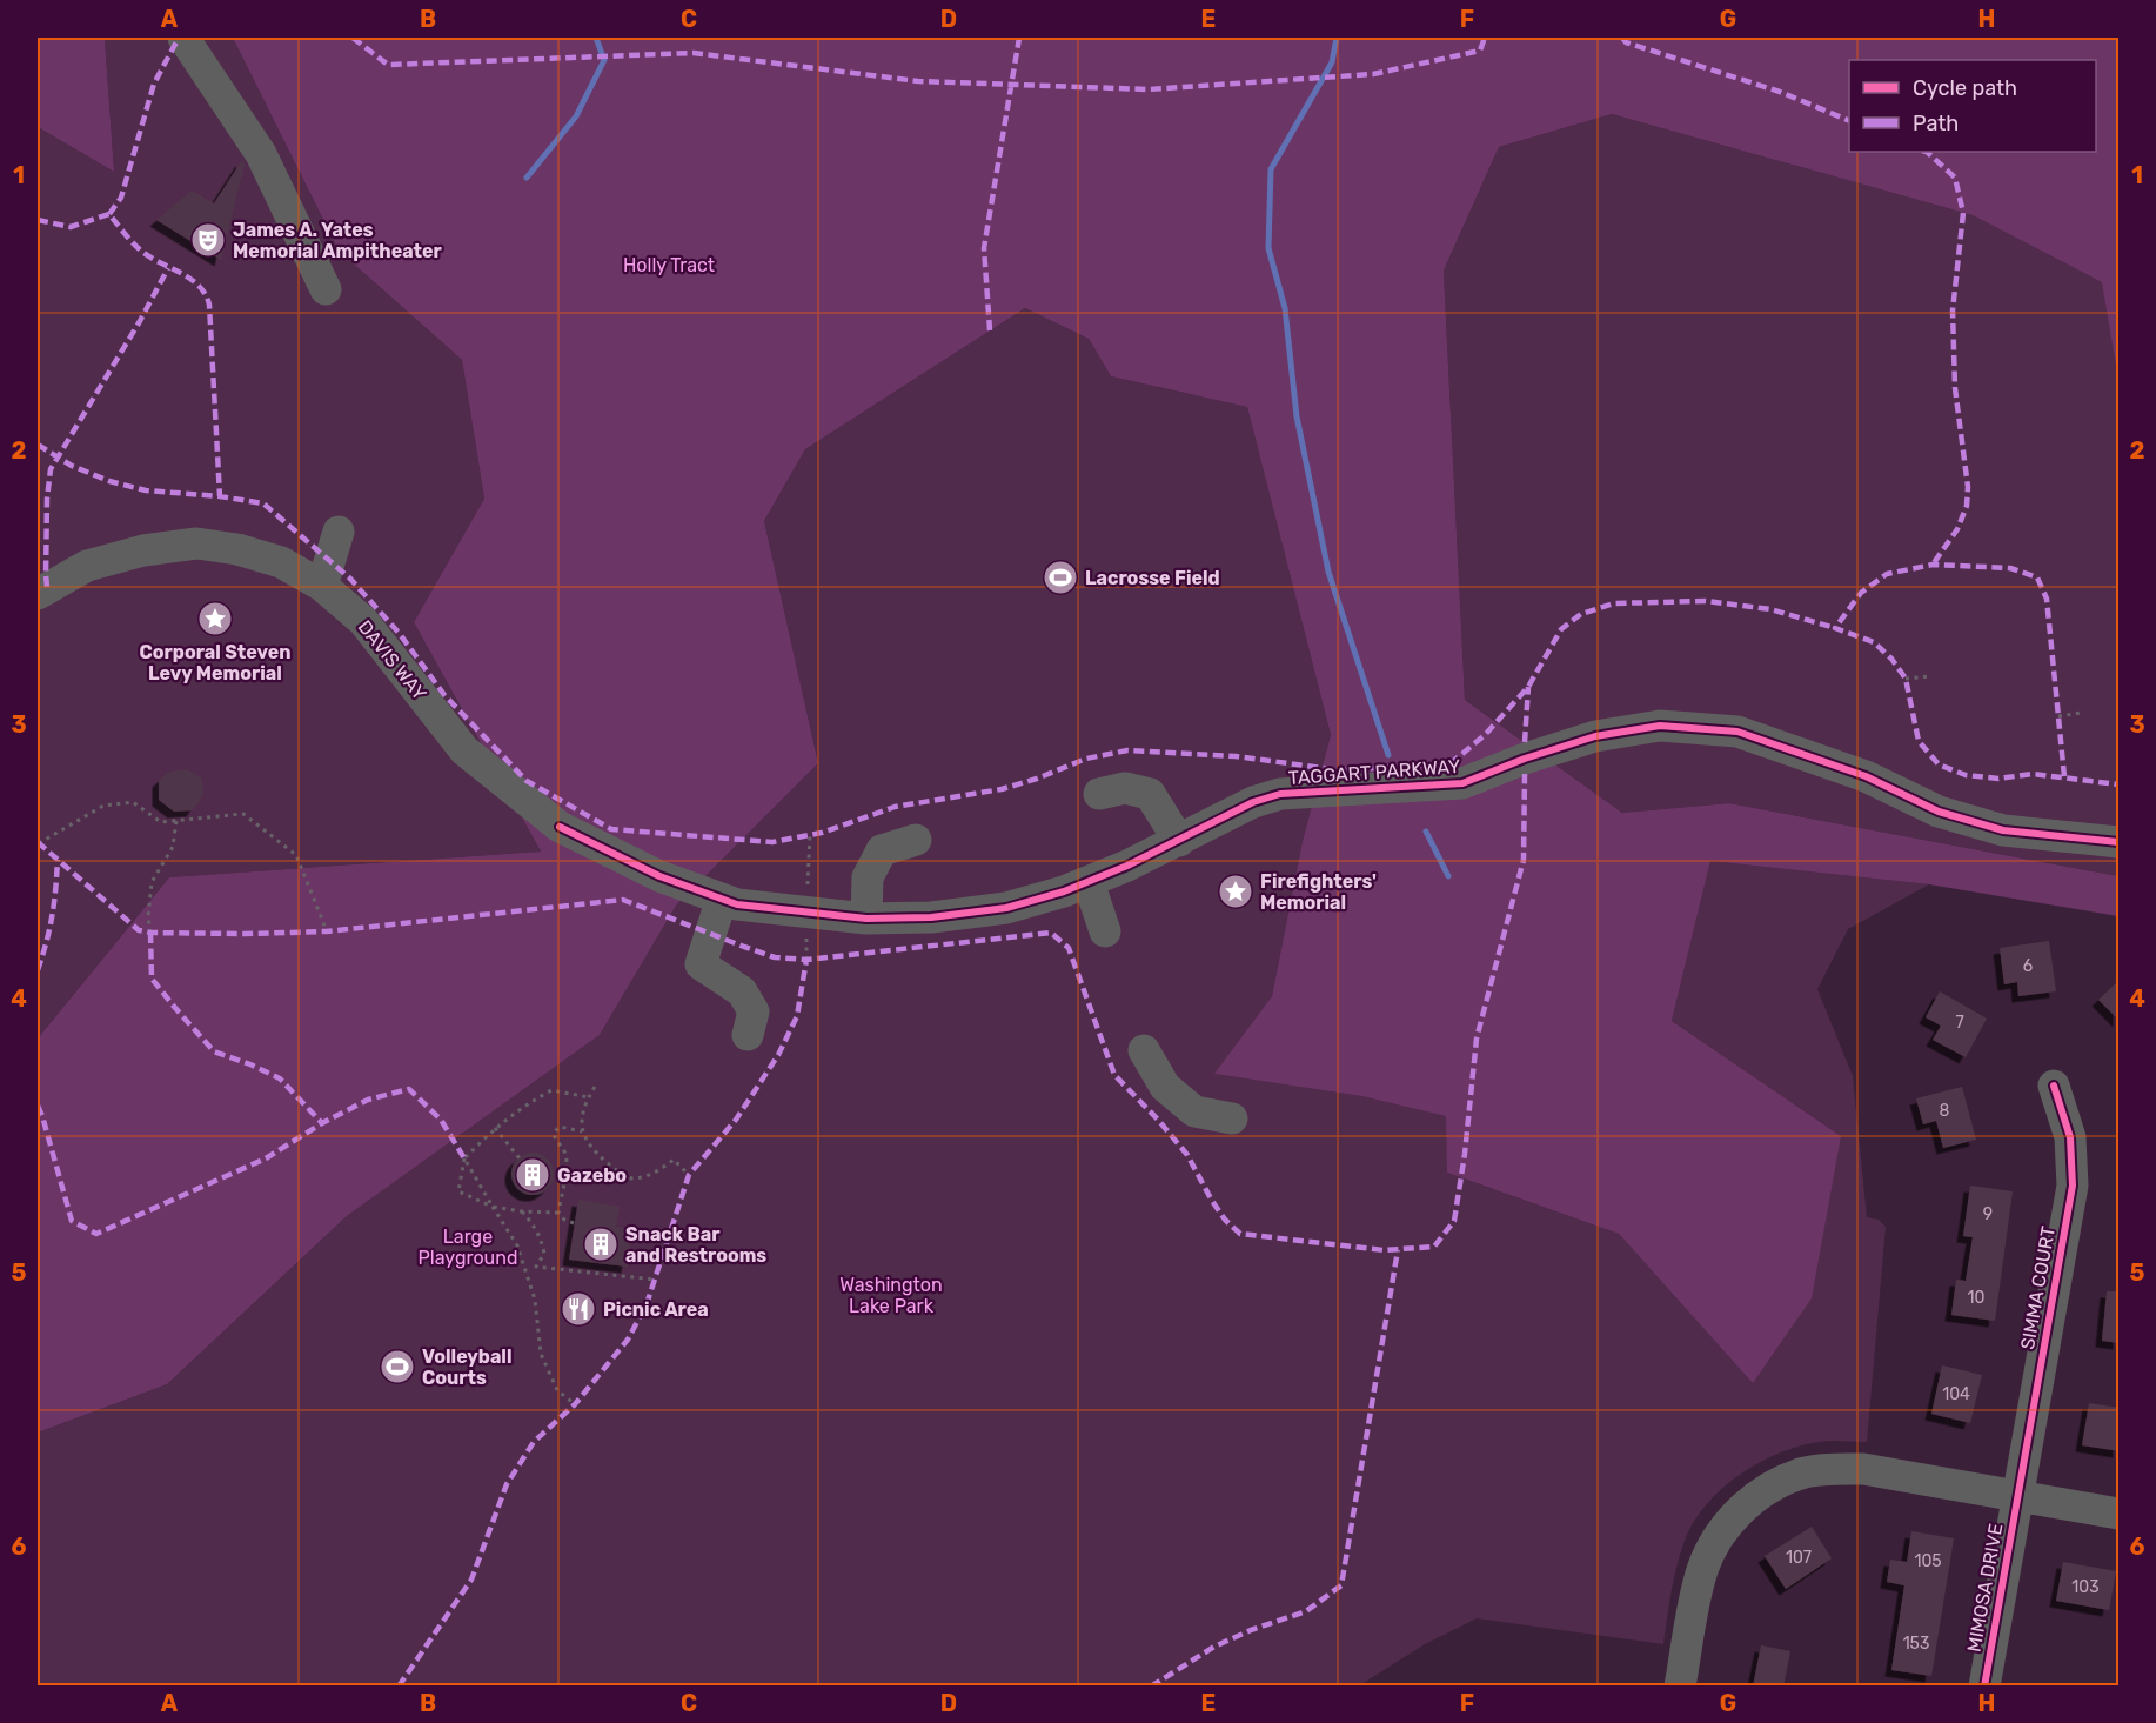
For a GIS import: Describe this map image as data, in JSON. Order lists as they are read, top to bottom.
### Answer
{
  "streets": {
    "street": [
      "DAVIS WAY",
      "TAGGART PARKWAY",
      "SIMMA COURT",
      "MIMOSA DRIVE"
    ]
  },
  "crossings": [
    ["DAVIS WAY", "TAGGART PARKWAY"],
    ["SIMMA COURT", "MIMOSA DRIVE"]
  ],
  "parks": ["Holly Tract", "Large Playground", "Washington Lake Park"],
  "places": {
    "theatre": ["James A. Yates Memorial Ampitheater"],
    "sports": ["Lacrosse Field", "Volleyball Courts"],
    "place": ["Corporal Steven Levy Memorial", "Firefighters' Memorial"],
    "building": ["Gazebo", "Snack Bar and Restrooms"],
    "restaurant": ["Picnic Area"]
  },
  "house_numbers": [
    "6",
    "7",
    "8",
    "9",
    "10",
    "104",
    "107",
    "105",
    "103",
    "153"
  ],
  "legend": ["Cycle path", "Path"],
  "grid": {
    "columns": [
      "A",
      "B",
      "C",
      "D",
      "E",
      "F",
      "G",
      "H"
    ],
    "rows": [
      "1",
      "2",
      "3",
      "4",
      "5",
      "6"
    ]
  }
}
